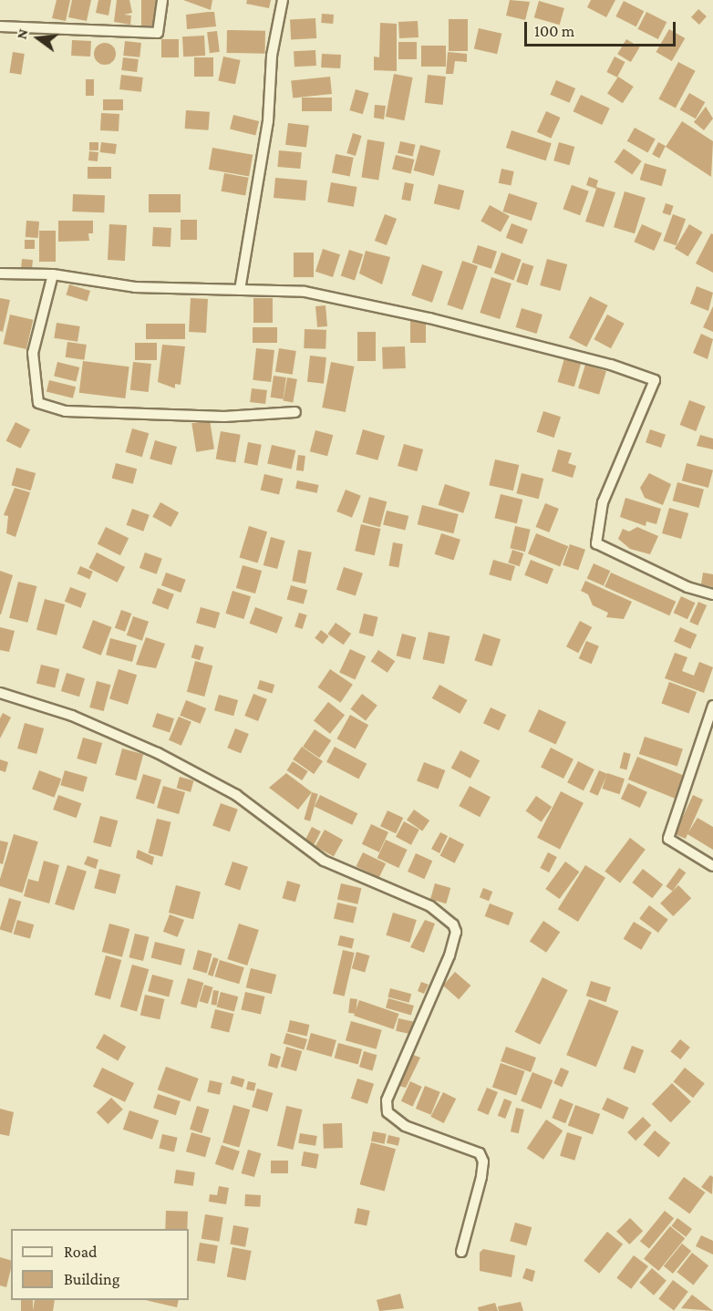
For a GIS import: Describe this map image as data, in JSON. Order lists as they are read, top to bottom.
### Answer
{
  "legend": ["Road", "Building"],
  "scale_bar": "100 m",
  "north": "left"
}
